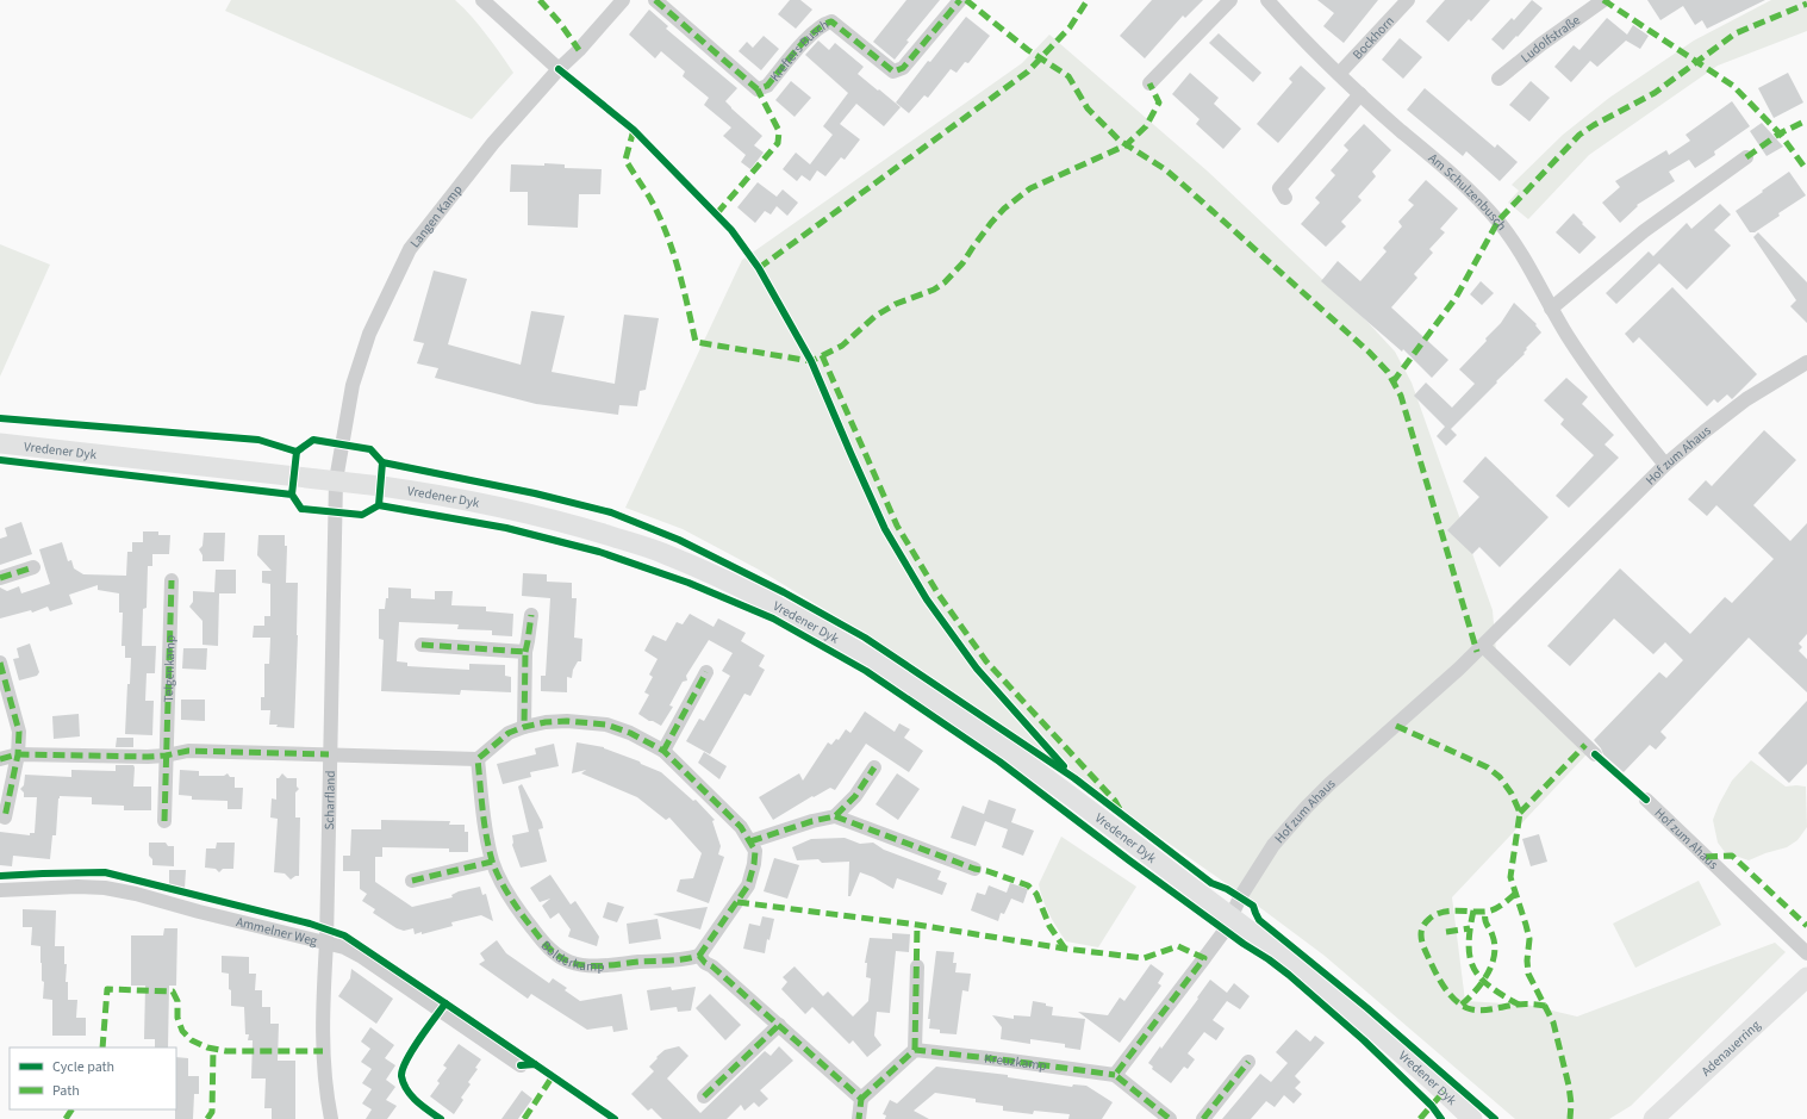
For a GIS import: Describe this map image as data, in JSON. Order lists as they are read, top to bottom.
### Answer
{
  "streets": {
    "main road": ["Vredener Dyk", "Adenauerring"],
    "street": [
      "Bockhorn",
      "Ludolfstraße",
      "Krefters Busch",
      "Am Schulzenbusch",
      "Langen Kamp",
      "Hof zum Ahaus",
      "Telgenkamp",
      "Scharfland",
      "Ammelner Weg",
      "Bolderkamp",
      "Kreuzkamp"
    ]
  },
  "crossings": [
    ["Bockhorn", "Am Schulzenbusch"],
    ["Am Schulzenbusch", "Hof zum Ahaus"],
    ["Langen Kamp", "Vredener Dyk"],
    ["Langen Kamp", "Scharfland"],
    ["Vredener Dyk", "Hof zum Ahaus"],
    ["Vredener Dyk", "Scharfland"],
    ["Scharfland", "Ammelner Weg"]
  ],
  "legend": ["Cycle path", "Path"]
}
